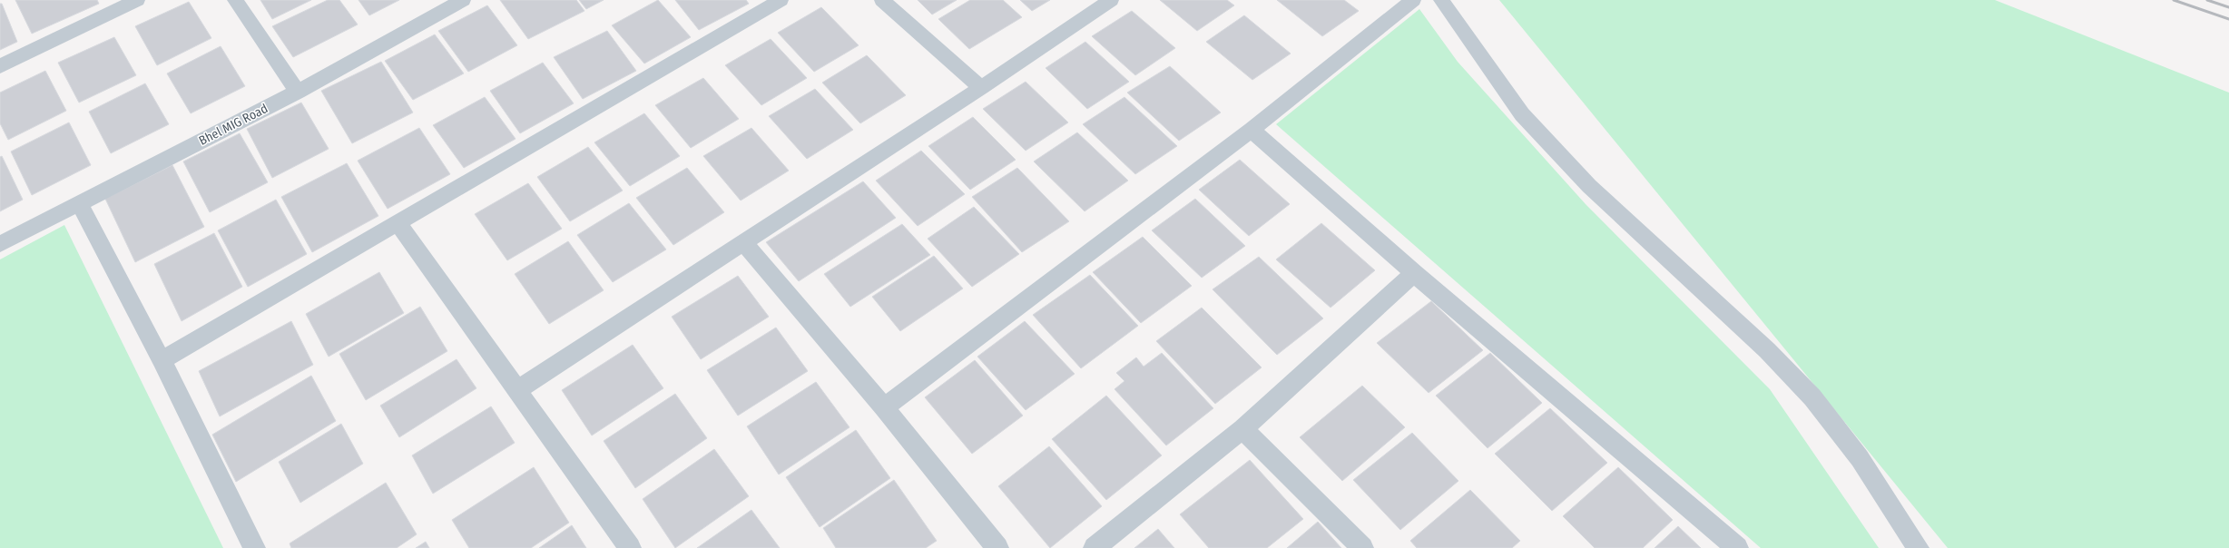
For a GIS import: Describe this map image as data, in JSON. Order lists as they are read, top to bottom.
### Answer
{
  "streets": {
    "street": ["Bhel MIG Road"]
  }
}
